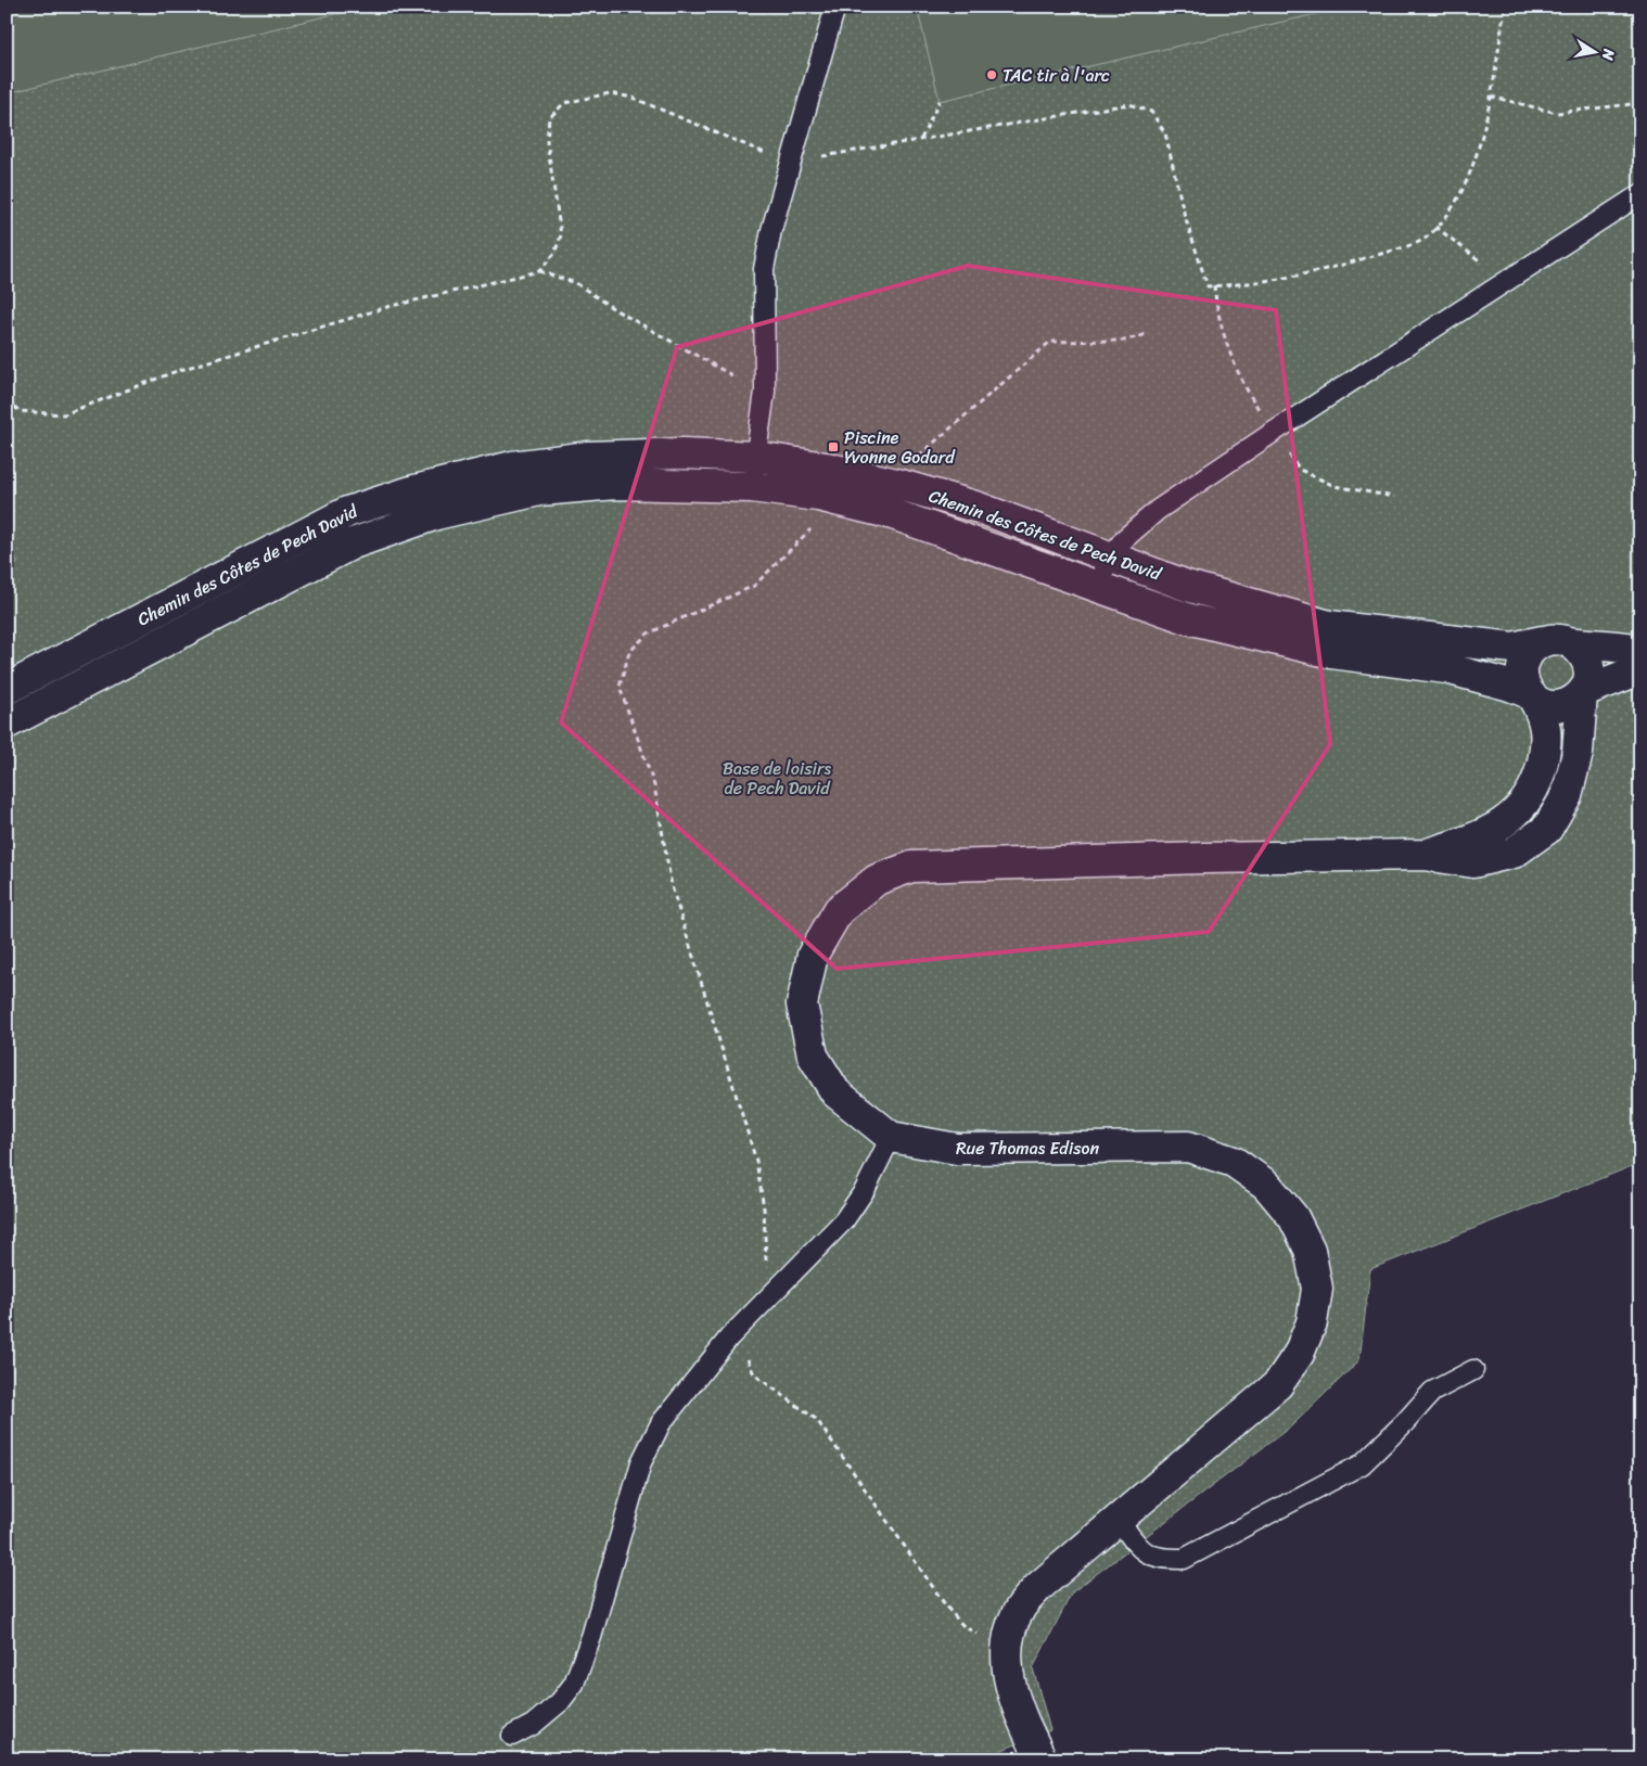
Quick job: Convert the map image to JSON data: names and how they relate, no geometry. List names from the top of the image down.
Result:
{
  "streets": {
    "street": ["Chemin des Côtes de Pech David", "Rue Thomas Edison"]
  },
  "crossings": [
    ["Chemin des Côtes de Pech David", "Rue Thomas Edison"]
  ],
  "parks": ["Base de loisirs de Pech David"],
  "places": {
    "other": ["TAC tir à l'arc"],
    "transit": ["Piscine Yvonne Godard"]
  },
  "north": "right"
}
